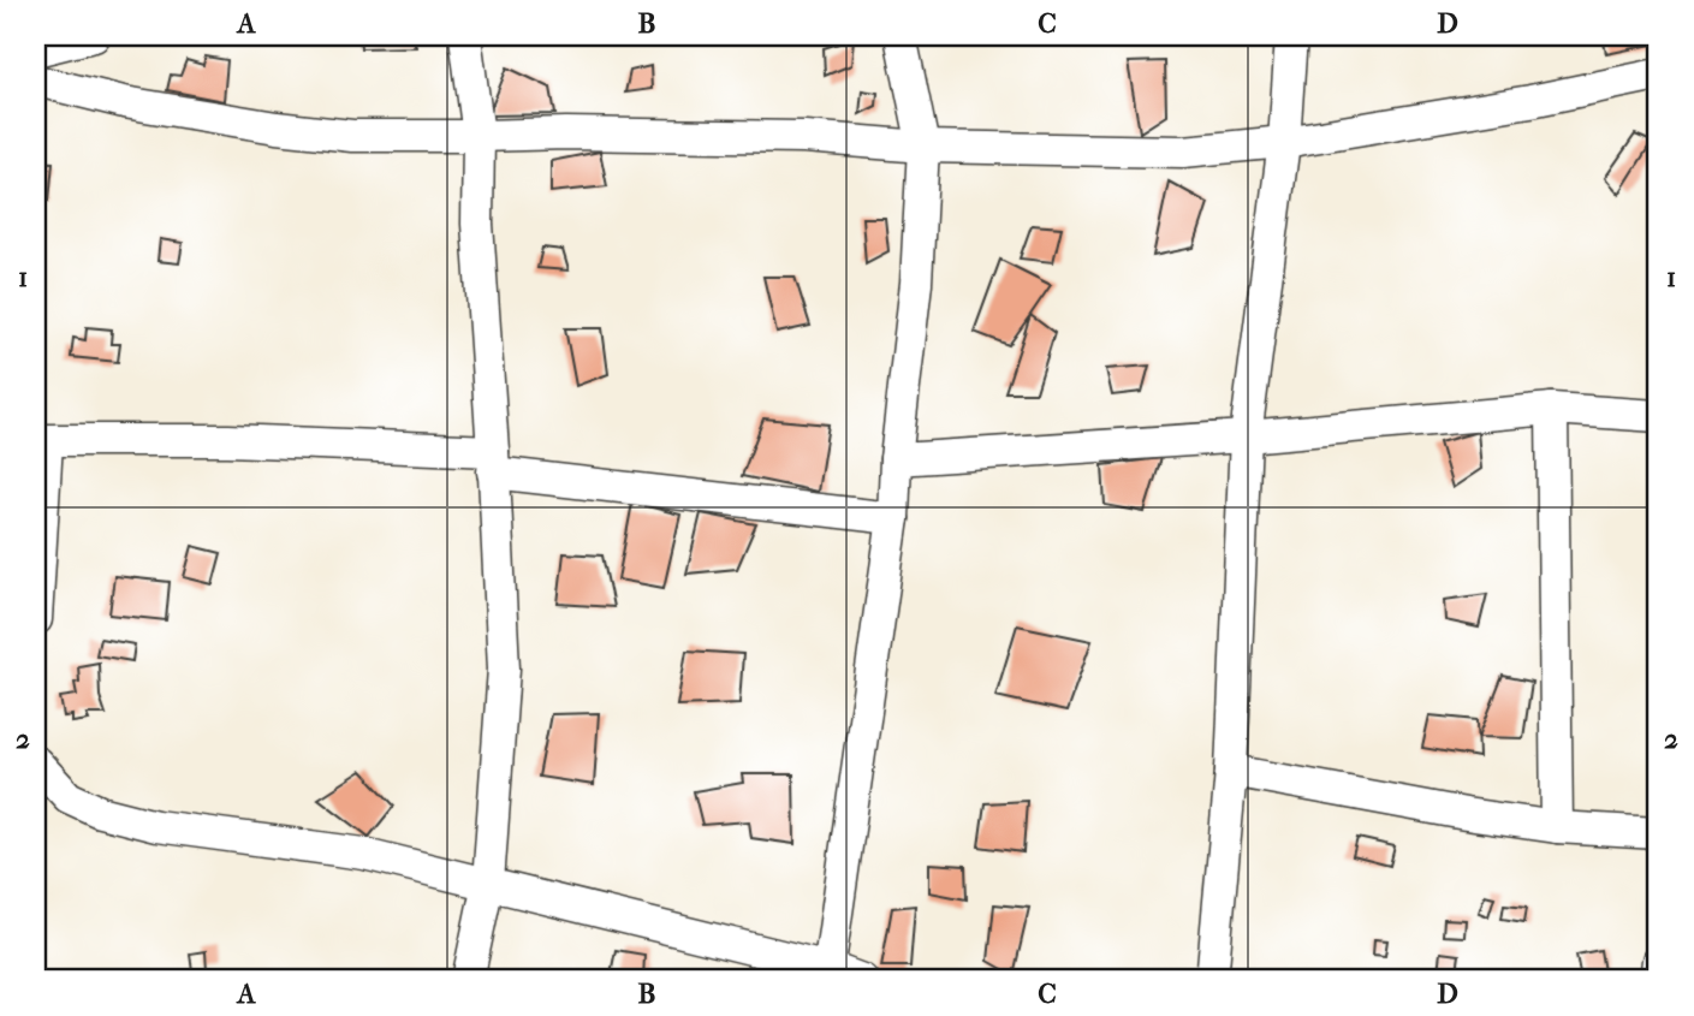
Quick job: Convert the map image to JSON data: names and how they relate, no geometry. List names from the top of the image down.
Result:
{
  "grid": {
    "columns": [
      "A",
      "B",
      "C",
      "D"
    ],
    "rows": ["1", "2"]
  }
}
